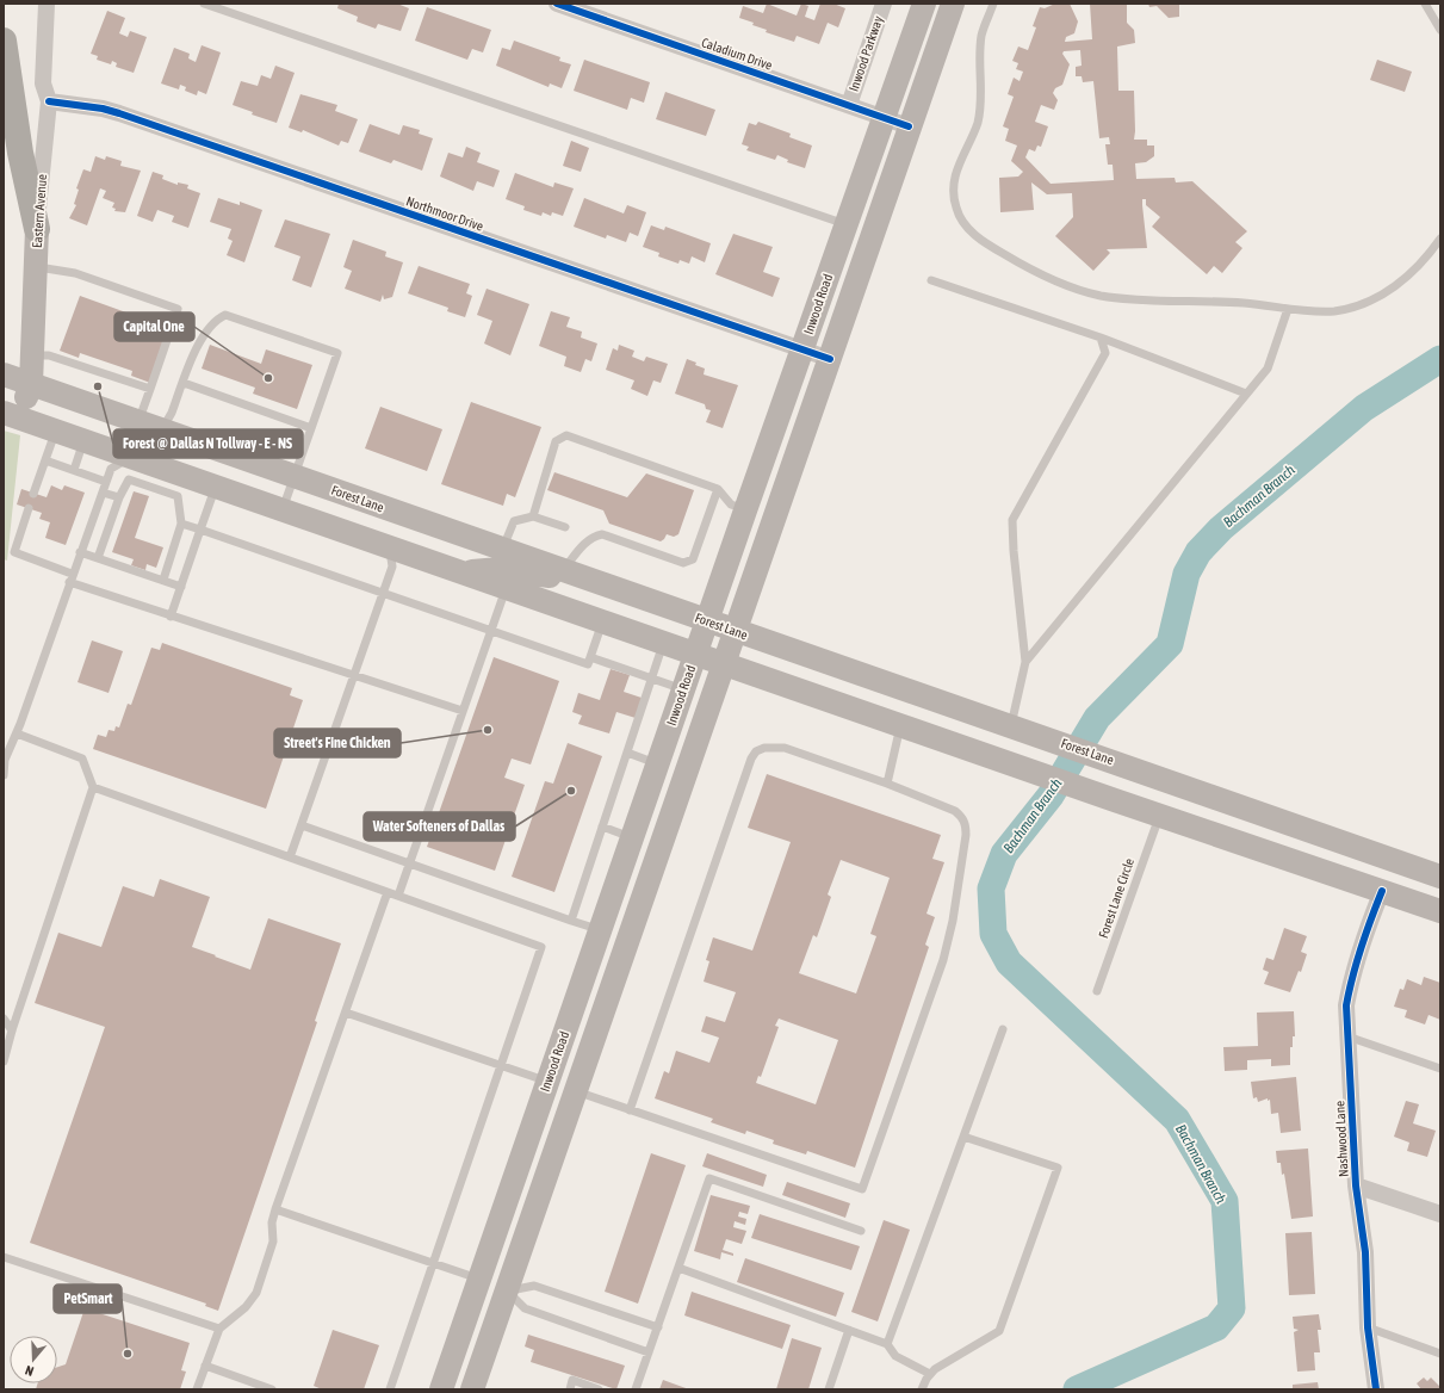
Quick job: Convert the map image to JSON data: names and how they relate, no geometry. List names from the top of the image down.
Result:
{
  "streets": {
    "main road": ["Eastern Avenue", "Inwood Road", "Forest Lane"],
    "street": [
      "Caladium Drive",
      "Inwood Parkway",
      "Northmoor Drive",
      "Nashwood Lane"
    ],
    "lane": ["Forest Lane Circle"]
  },
  "crossings": [
    ["Caladium Drive", "Inwood Parkway"],
    ["Caladium Drive", "Inwood Road"],
    ["Eastern Avenue", "Northmoor Drive"],
    ["Eastern Avenue", "Forest Lane"],
    ["Northmoor Drive", "Inwood Road"],
    ["Inwood Road", "Forest Lane"]
  ],
  "water": ["Bachman Branch"],
  "places": [
    "Capital One",
    "Forest @ Dallas N Tollway - E - NS",
    "Street's Fine Chicken",
    "Water Softeners of Dallas",
    "PetSmart"
  ],
  "north": "bottom"
}
